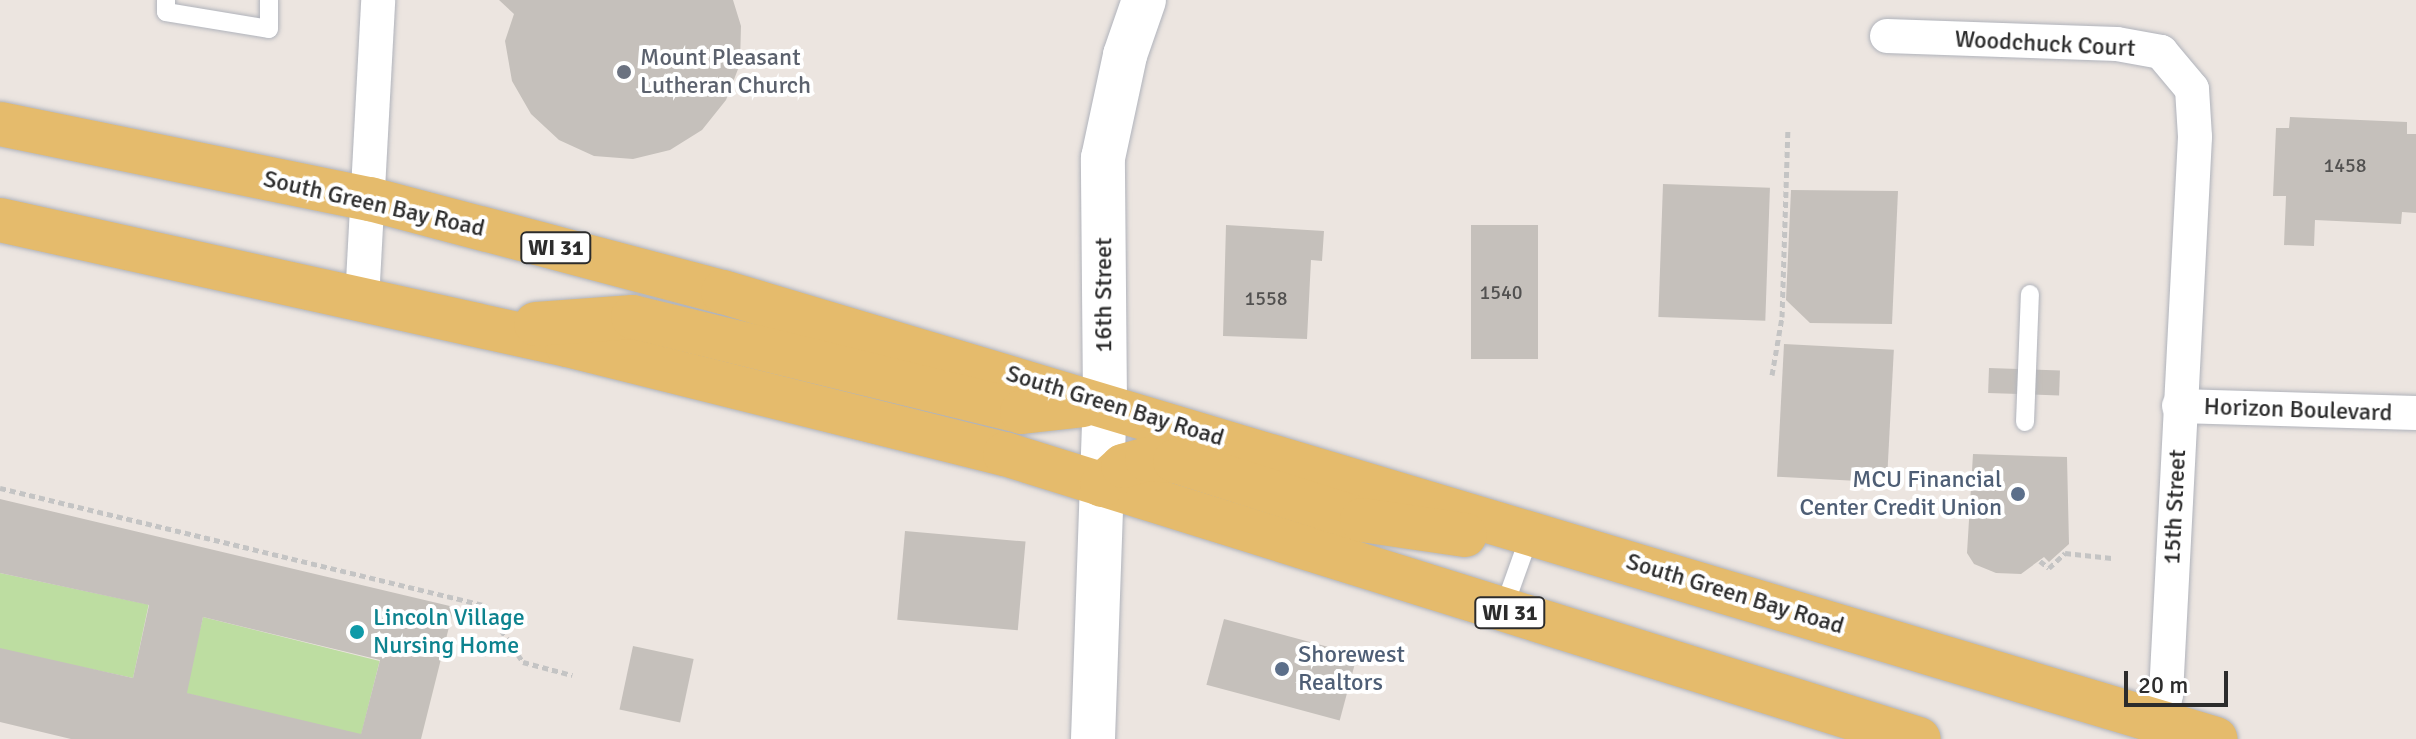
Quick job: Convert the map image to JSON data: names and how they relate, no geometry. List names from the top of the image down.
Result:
{
  "streets": {
    "main road": ["South Green Bay Road", "WI 31"],
    "street": [
      "Woodchuck Court",
      "16th Street",
      "Horizon Boulevard",
      "15th Street"
    ]
  },
  "crossings": [
    ["Woodchuck Court", "15th Street"],
    ["South Green Bay Road", "16th Street"],
    ["South Green Bay Road", "15th Street"],
    ["WI 31", "16th Street"],
    ["Horizon Boulevard", "15th Street"]
  ],
  "places": [
    "Mount Pleasant Lutheran Church",
    "MCU Financial Center Credit Union",
    "Lincoln Village Nursing Home",
    "Shorewest Realtors"
  ],
  "house_numbers": ["1458", "1540", "1558"],
  "scale_bar": "20 m"
}
